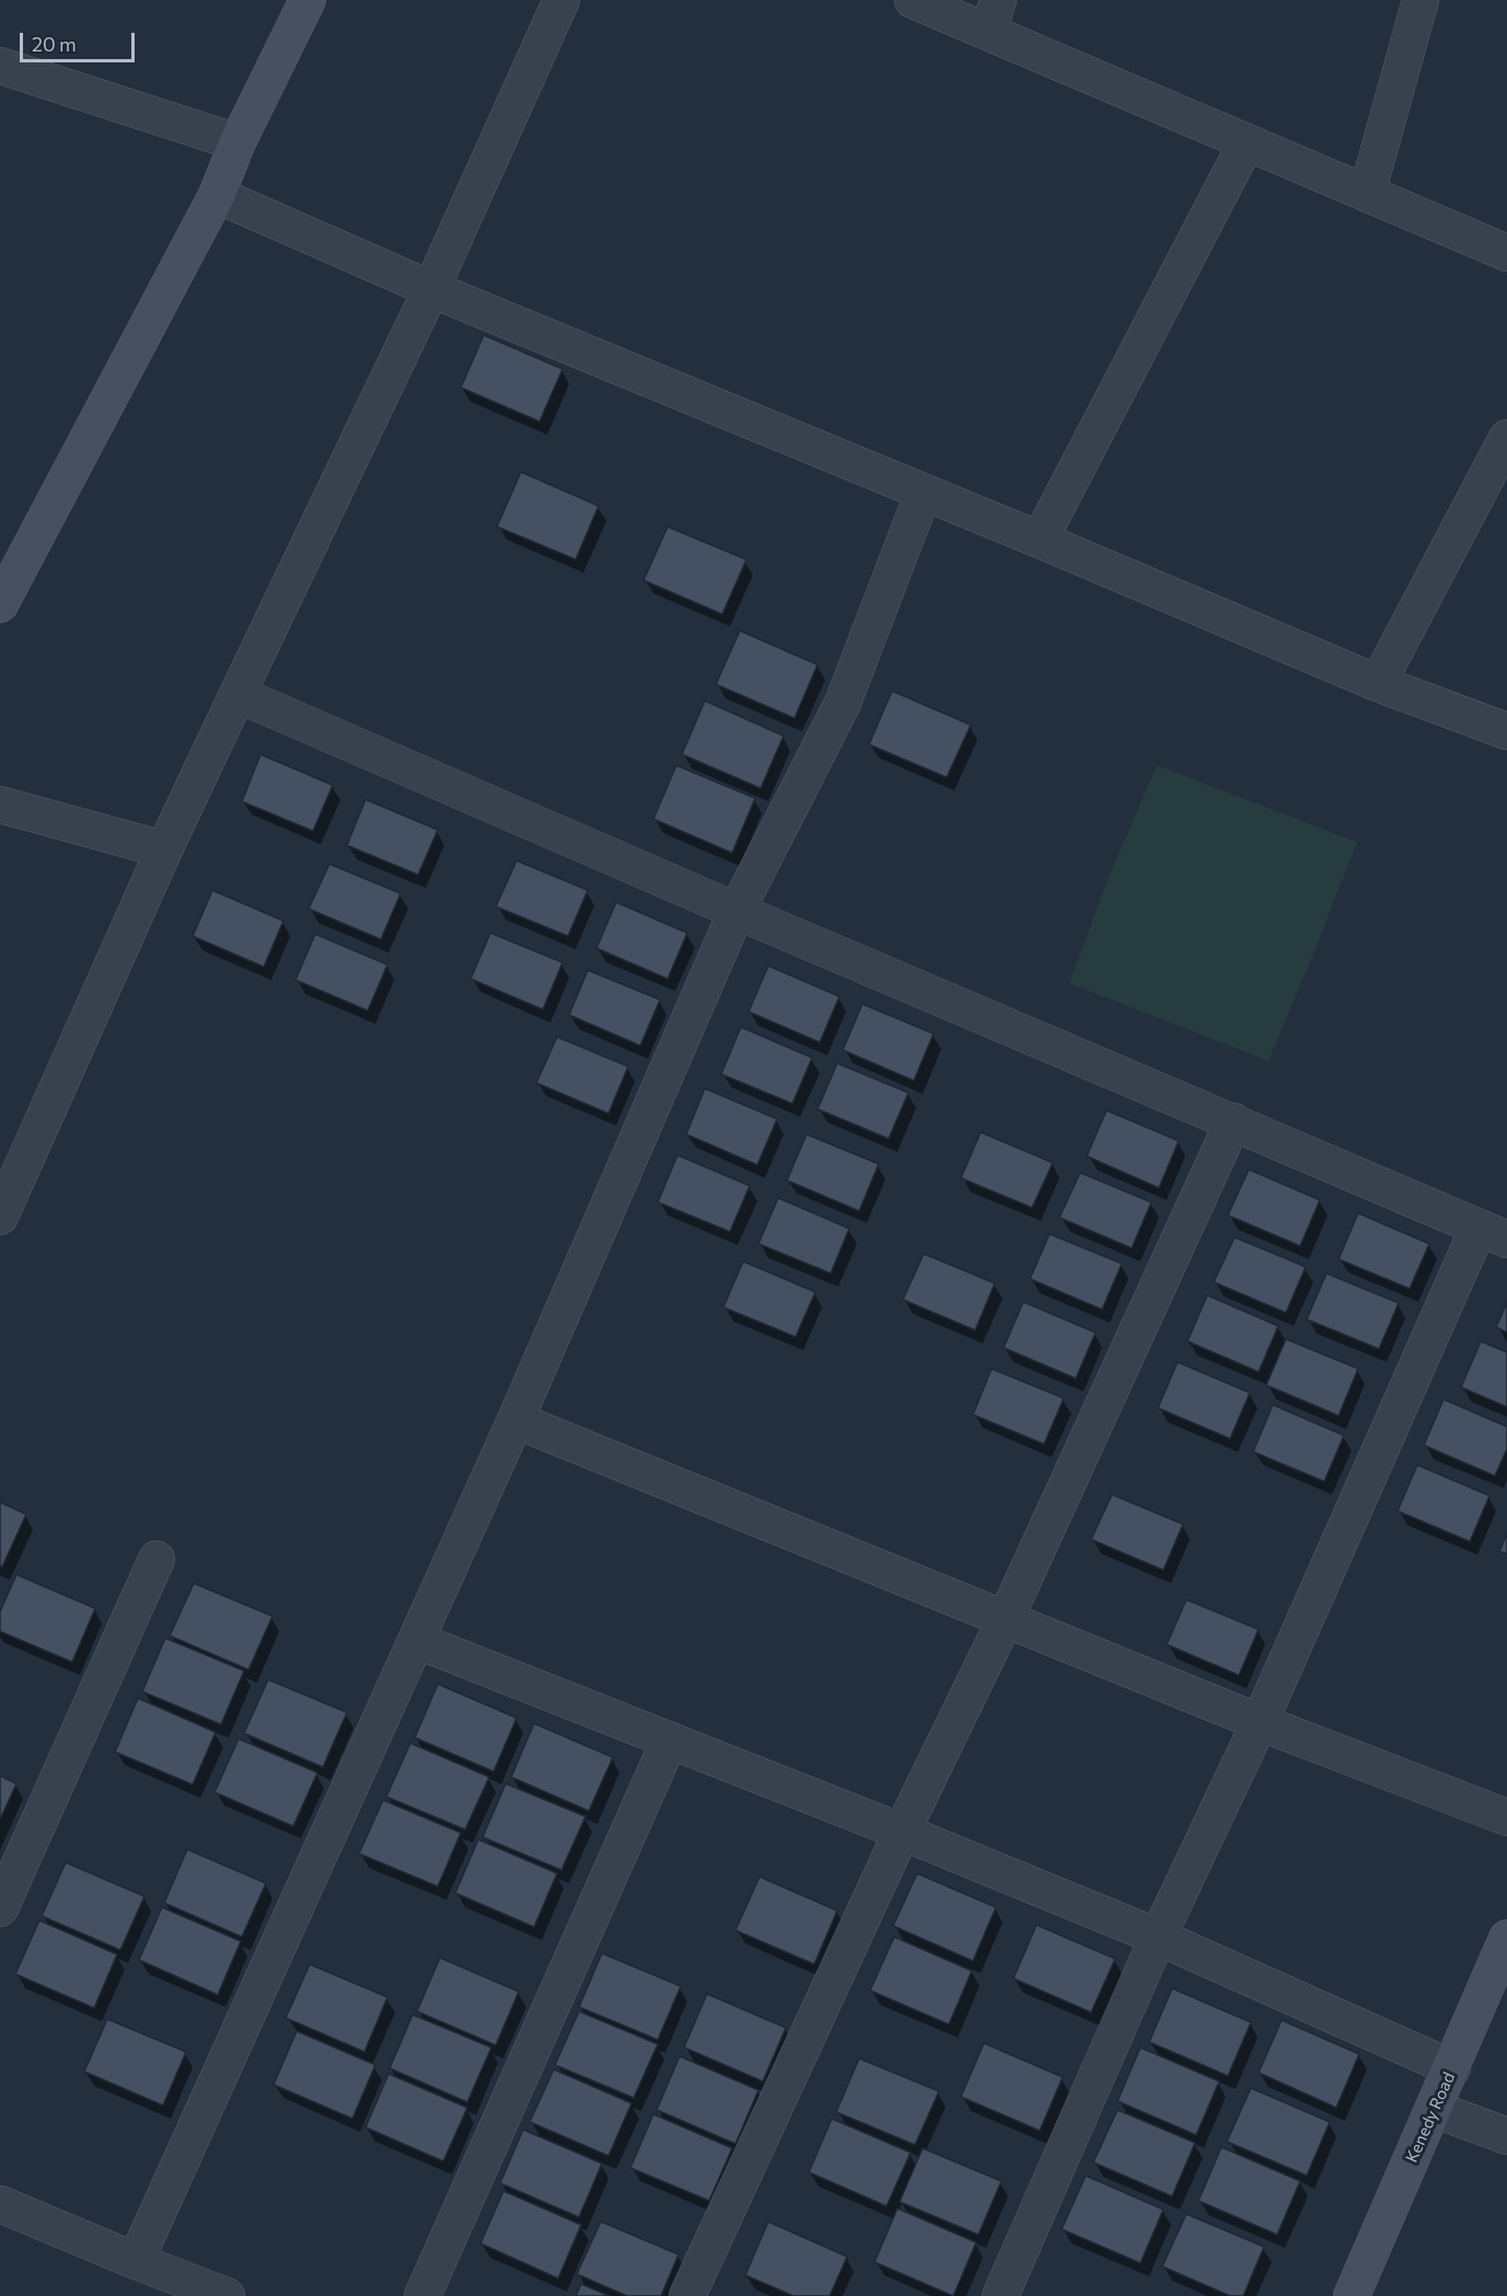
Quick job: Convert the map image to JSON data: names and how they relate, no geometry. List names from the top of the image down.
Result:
{
  "streets": {
    "main road": ["Kenedy Road"]
  },
  "scale_bar": "20 m"
}
